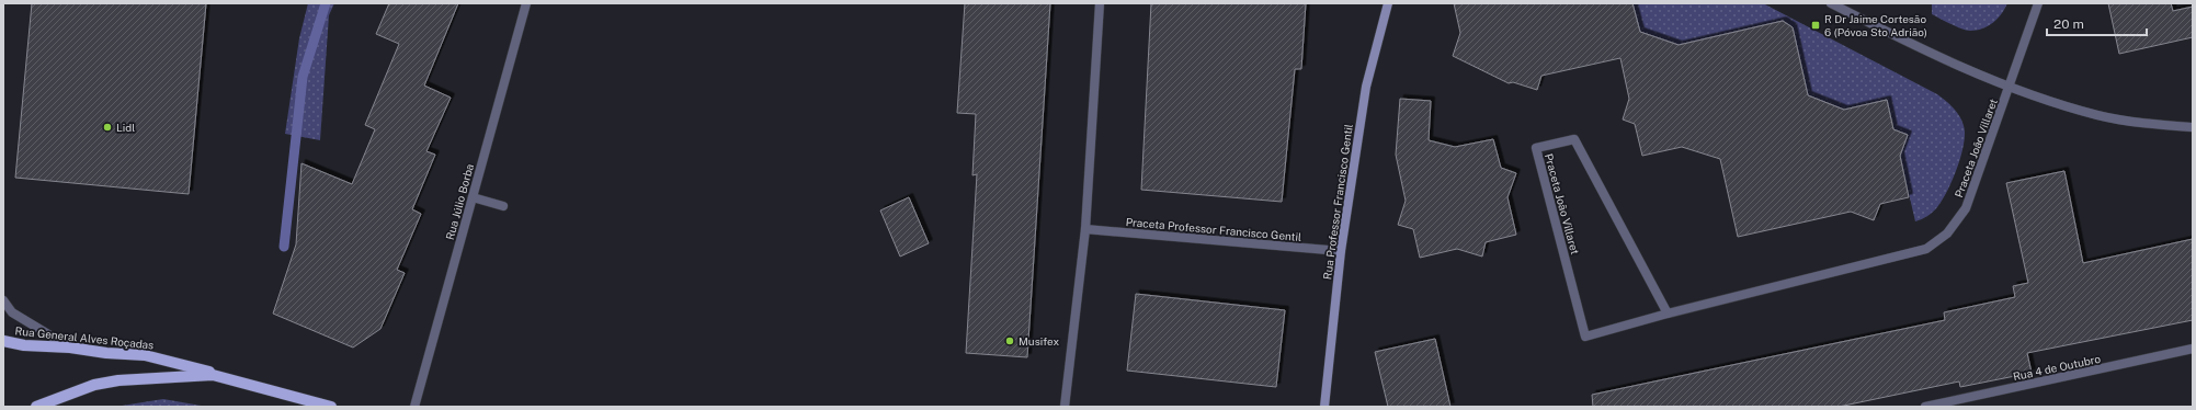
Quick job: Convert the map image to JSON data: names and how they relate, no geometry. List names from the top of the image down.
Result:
{
  "streets": {
    "main road": ["Rua General Alves Roçadas"],
    "street": [
      "Praceta João Villaret",
      "Rua Júlio Borba",
      "Rua Professor Francisco Gentil",
      "Praceta Professor Francisco Gentil",
      "Rua 4 de Outubro"
    ]
  },
  "crossings": [
    ["Rua Professor Francisco Gentil", "Praceta Professor Francisco Gentil"]
  ],
  "places": {
    "transit": ["R Dr Jaime Cortesão 6 (Póvoa Sto Adrião)"],
    "other": ["Lidl", "Musifex"]
  },
  "scale_bar": "20 m"
}
